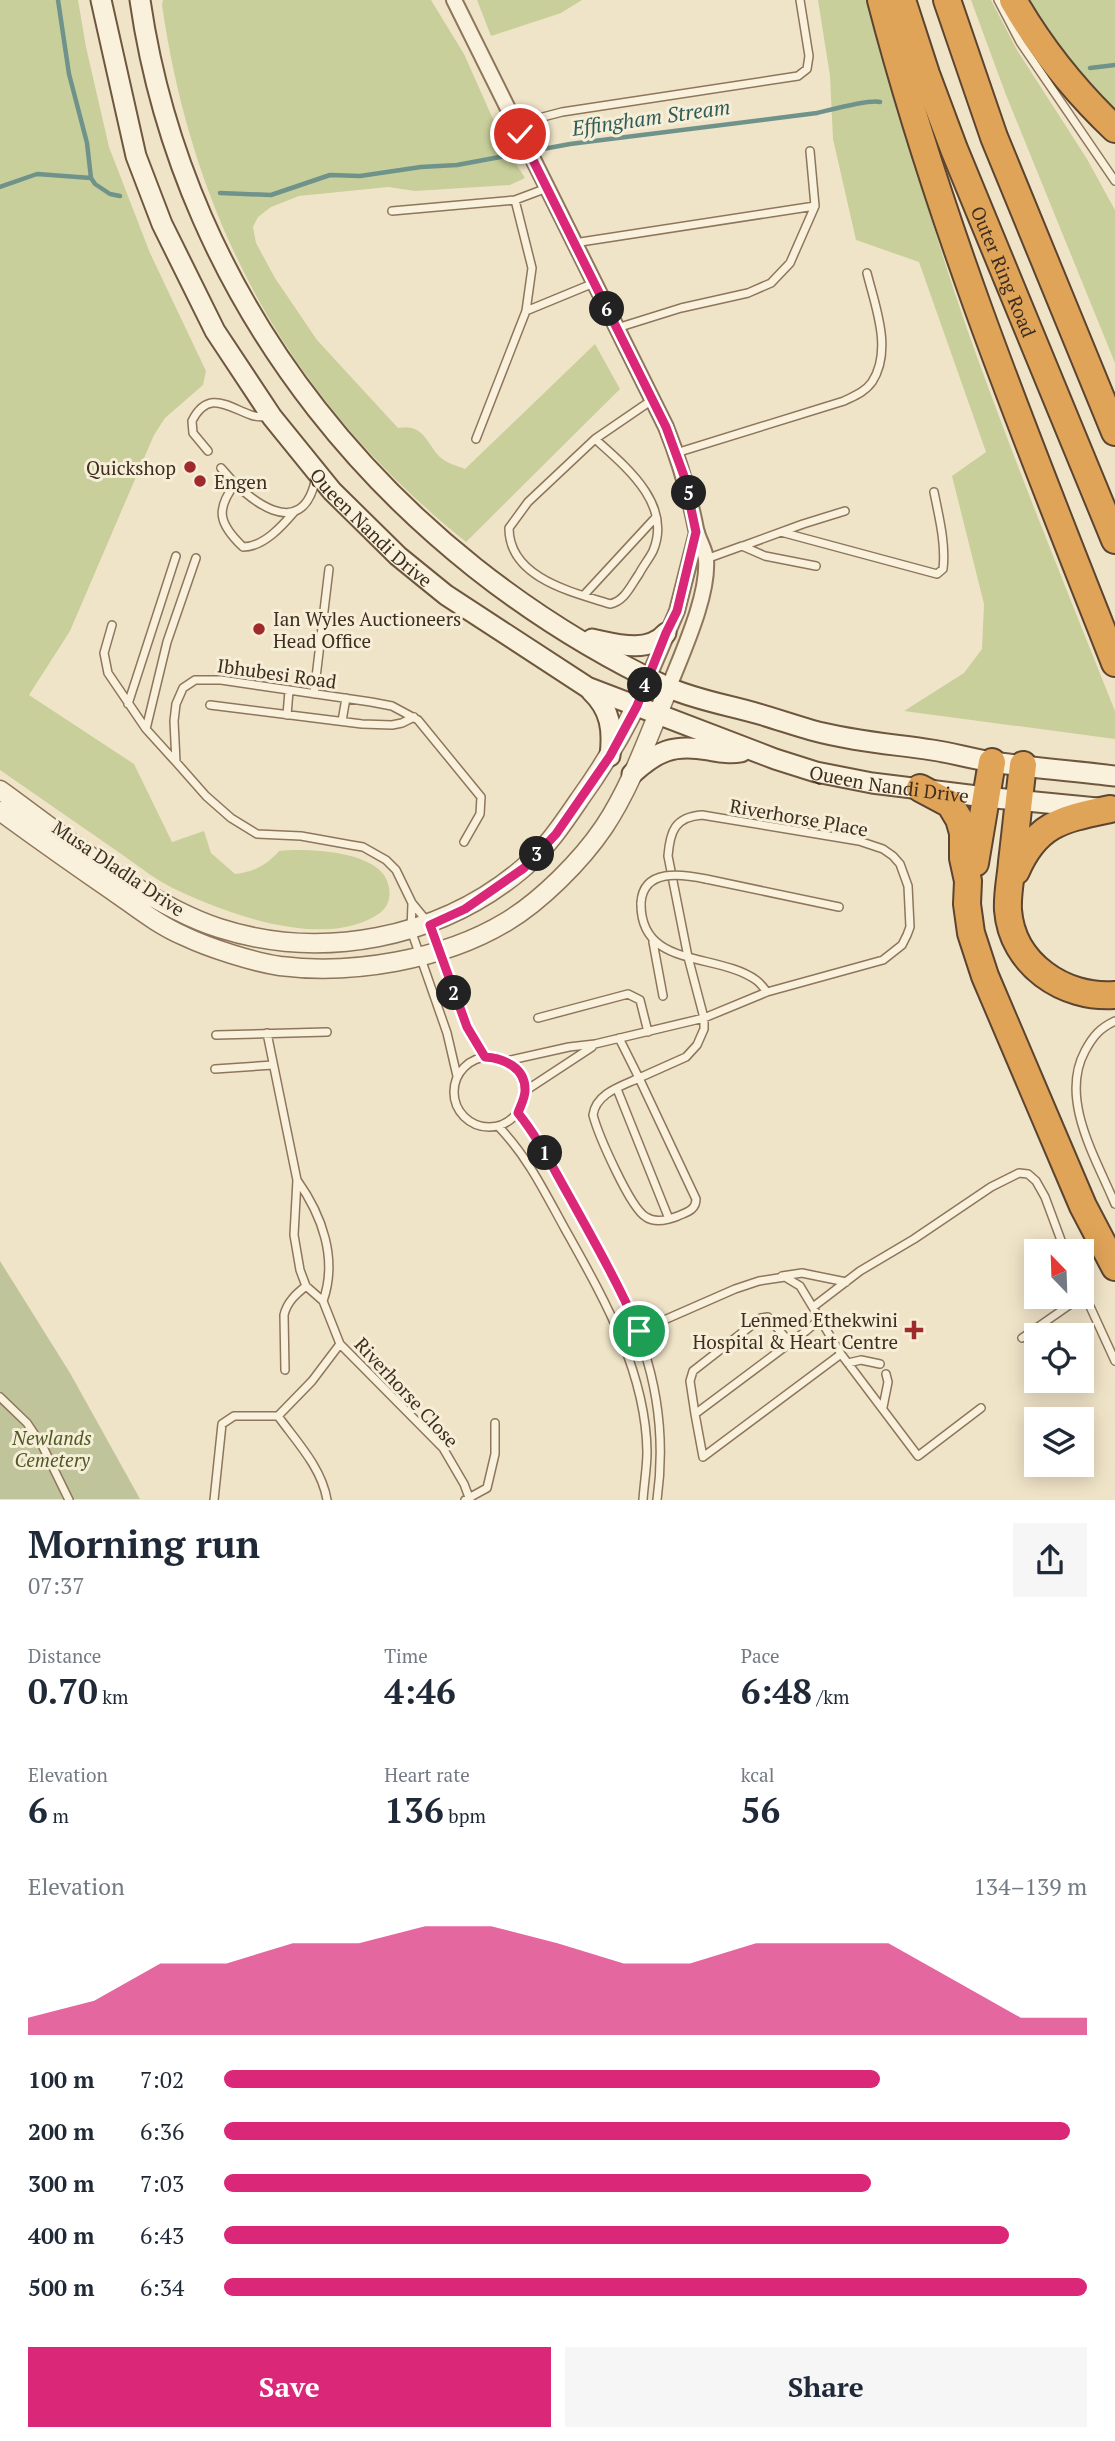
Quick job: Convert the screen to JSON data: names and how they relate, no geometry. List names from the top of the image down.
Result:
{
  "streets": {
    "highway": ["Outer Ring Road"],
    "main road": ["Queen Nandi Drive"],
    "street": ["Musa Dladla Drive"],
    "lane": ["Ibhubesi Road", "Riverhorse Place", "Riverhorse Close"]
  },
  "crossings": [
    ["Queen Nandi Drive", "Musa Dladla Drive"]
  ],
  "water": ["Effingham Stream"],
  "parks": ["Newlands Cemetery"],
  "places": {
    "other": ["Quickshop", "Engen", "Ian Wyles Auctioneers Head Office"],
    "health": ["Lenmed Ethekwini Hospital & Heart Centre"]
  },
  "north": "top left",
  "page": {
    "pins": [
      "6",
      "5",
      "4",
      "3",
      "2",
      "1"
    ],
    "heading": ["Morning run", "07:37"],
    "stats": [
      ["Distance", "0.70 km"],
      ["Time", "4:46"],
      ["Pace", "6:48 /km"],
      ["Elevation", "6 m"],
      ["Heart rate", "136 bpm"],
      ["kcal", "56"]
    ],
    "chart": ["Elevation", "134–139 m"],
    "list": [
      {
        "name": "100 m",
        "note": "7:02"
      },
      {
        "name": "200 m",
        "note": "6:36"
      },
      {
        "name": "300 m",
        "note": "7:03"
      },
      {
        "name": "400 m",
        "note": "6:43"
      },
      {
        "name": "500 m",
        "note": "6:34"
      }
    ],
    "buttons": ["Save", "Share"]
  }
}
